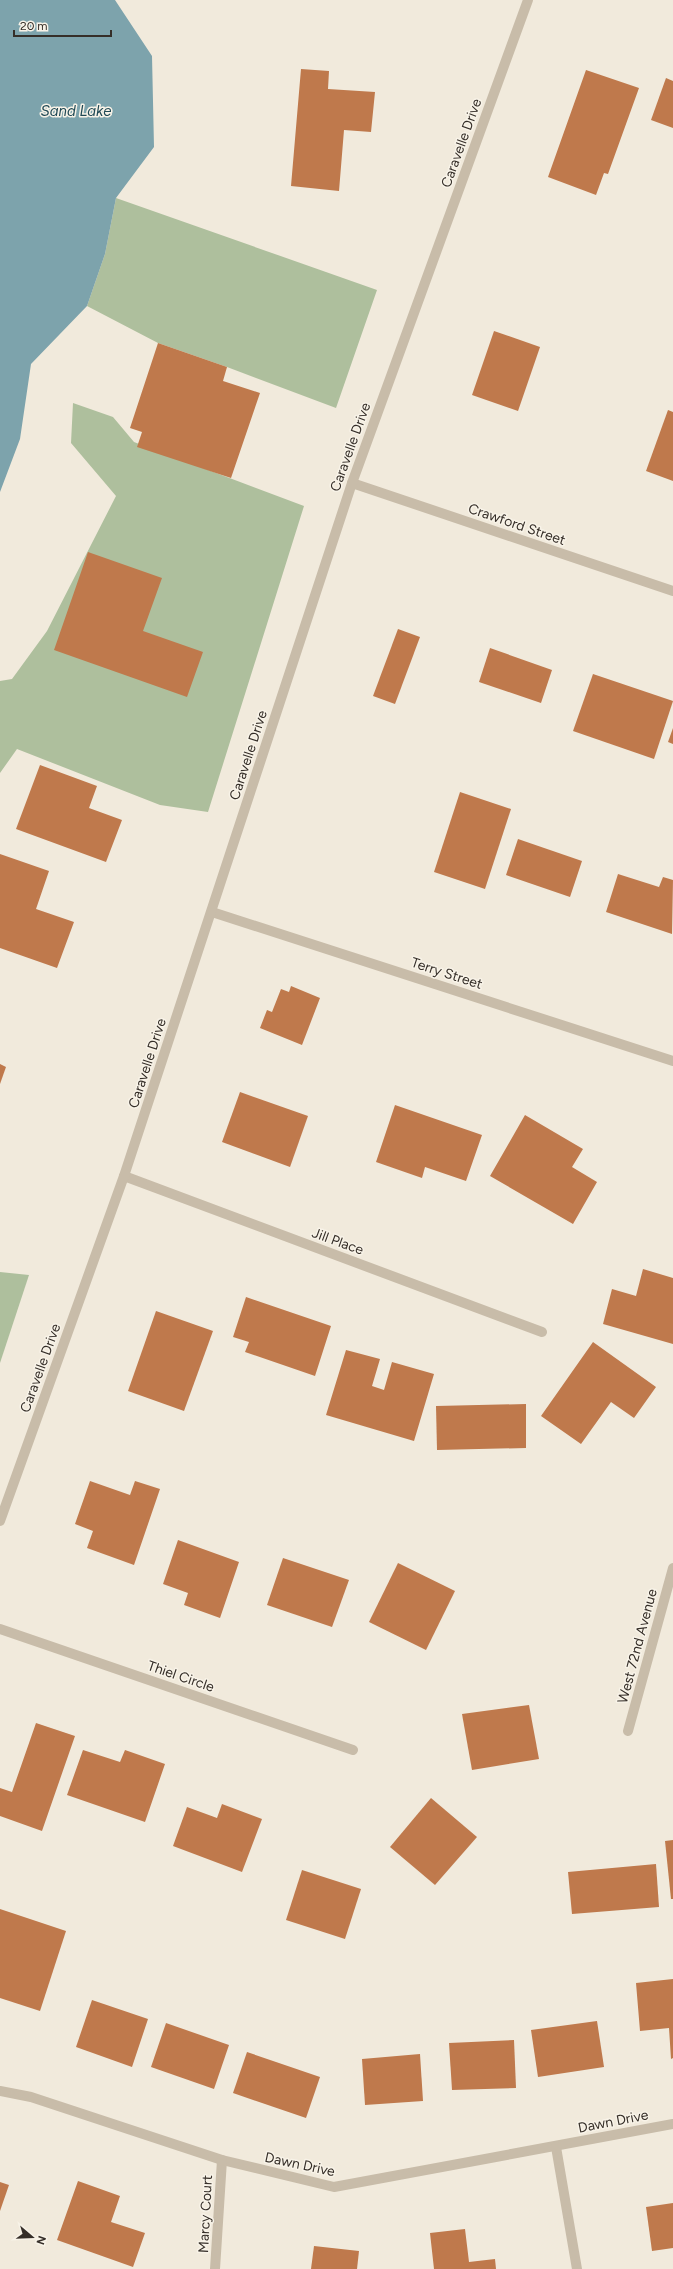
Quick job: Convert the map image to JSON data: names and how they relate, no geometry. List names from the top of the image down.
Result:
{
  "streets": {
    "street": [
      "Caravelle Drive",
      "Crawford Street",
      "Terry Street",
      "Jill Place",
      "West 72nd Avenue",
      "Thiel Circle",
      "Dawn Drive",
      "Marcy Court"
    ]
  },
  "crossings": [
    ["Caravelle Drive", "Crawford Street"],
    ["Caravelle Drive", "Terry Street"],
    ["Caravelle Drive", "Jill Place"],
    ["Dawn Drive", "Marcy Court"]
  ],
  "water": ["Sand Lake"],
  "scale_bar": "20 m",
  "north": "right"
}
